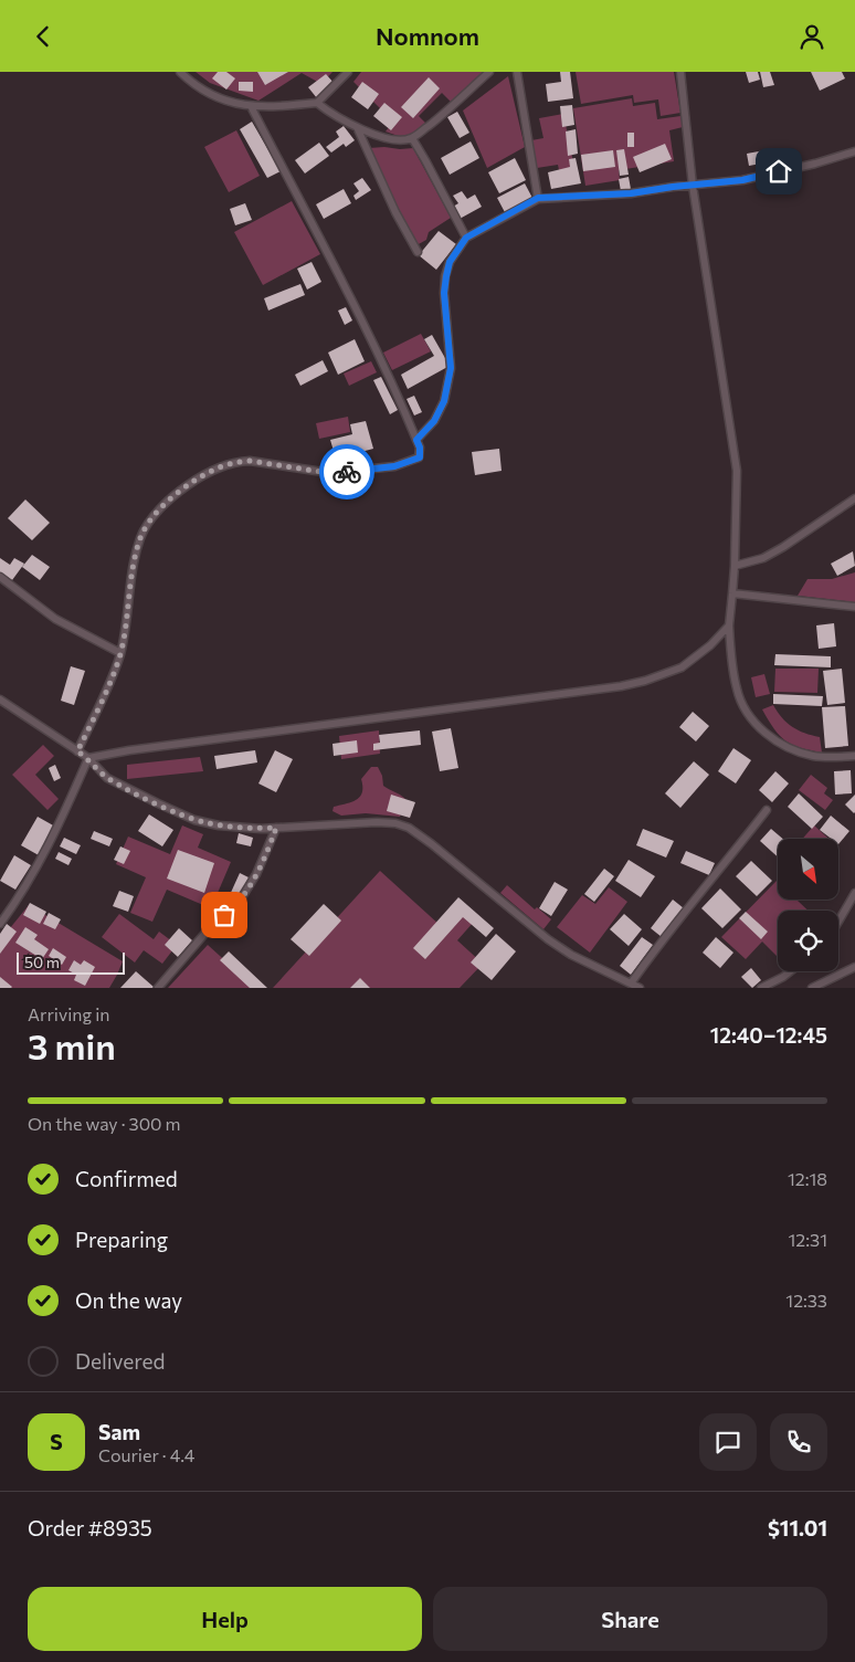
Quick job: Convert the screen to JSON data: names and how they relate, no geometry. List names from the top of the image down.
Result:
{
  "scale_bar": "50 m",
  "north": "bottom right",
  "page": {
    "header": "Nomnom",
    "scale": "50 m",
    "heading": ["3 min", "Arriving in", "12:40–12:45"],
    "panel": [
      "Sam",
      "Courier · 4.4",
      "Order #8935",
      "$11.01"
    ],
    "bar": "On the way · 300 m",
    "list": [
      ["Confirmed", "12:18"],
      ["Preparing", "12:31"],
      ["On the way", "12:33"],
      "Delivered"
    ],
    "round": "S",
    "buttons": ["Help", "Share"]
  }
}
